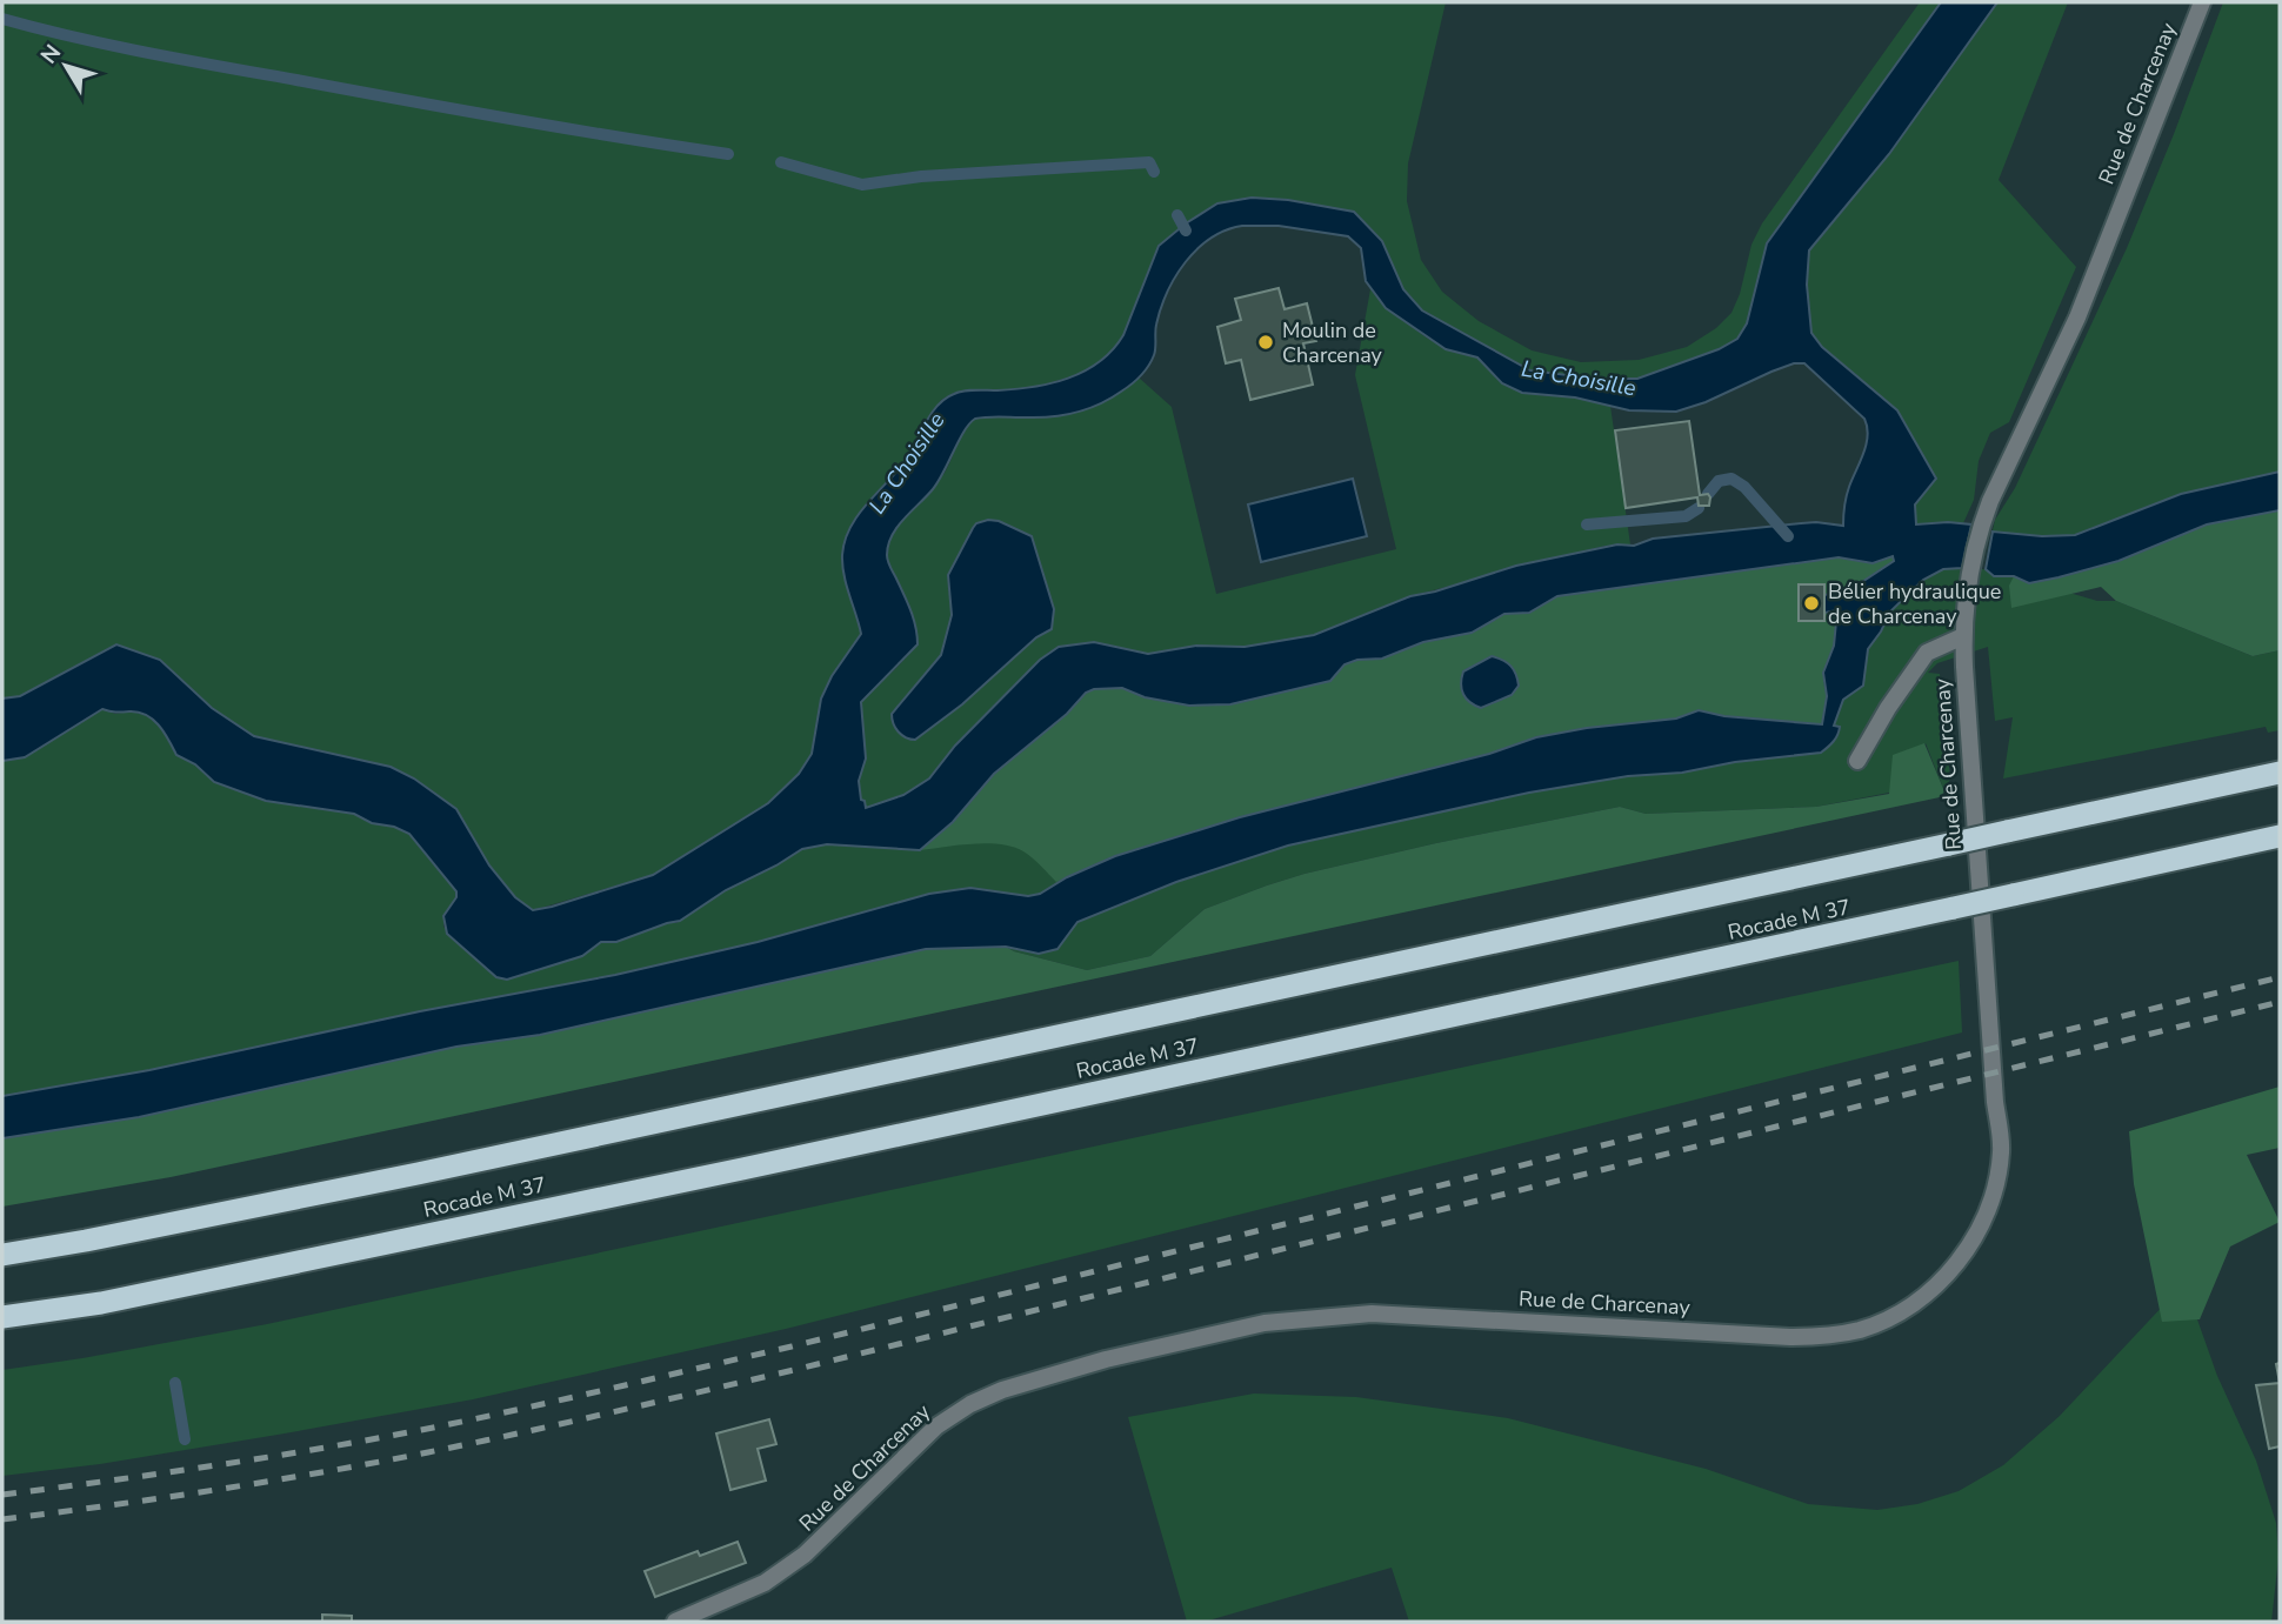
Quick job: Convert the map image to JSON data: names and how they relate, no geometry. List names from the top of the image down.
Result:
{
  "streets": {
    "highway": ["Rocade M 37"],
    "street": ["Rue de Charcenay"]
  },
  "water": ["La Choisille"],
  "places": ["Moulin de Charcenay", "Bélier hydraulique de Charcenay"],
  "north": "top left"
}
